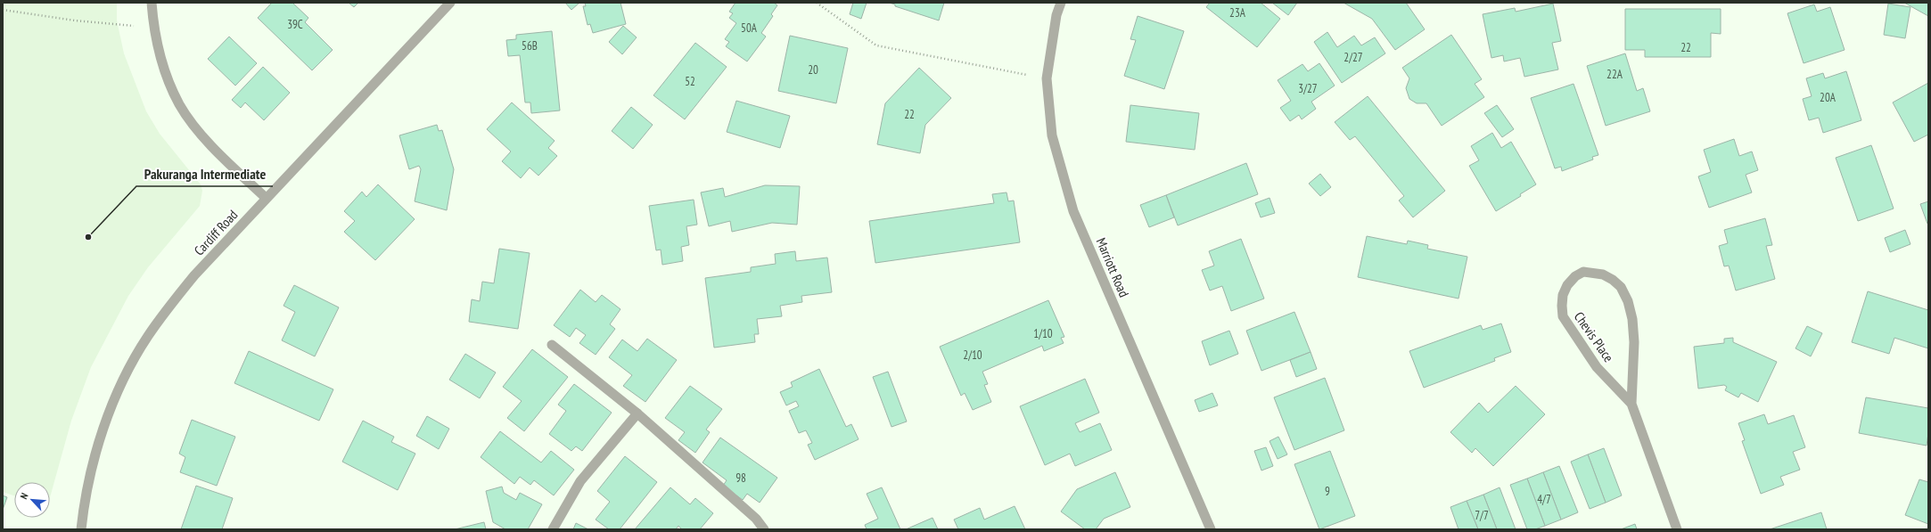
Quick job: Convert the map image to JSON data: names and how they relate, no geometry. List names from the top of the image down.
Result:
{
  "streets": {
    "street": ["Cardiff Road", "Marriott Road", "Chevis Place"]
  },
  "places": ["Pakuranga Intermediate"],
  "house_numbers": [
    "23A",
    "39C",
    "50A",
    "56B",
    "22",
    "2/27",
    "20",
    "22A",
    "52",
    "3/27",
    "20A",
    "22",
    "1/10",
    "2/10",
    "98",
    "9",
    "4/7",
    "7/7"
  ],
  "north": "top left"
}
